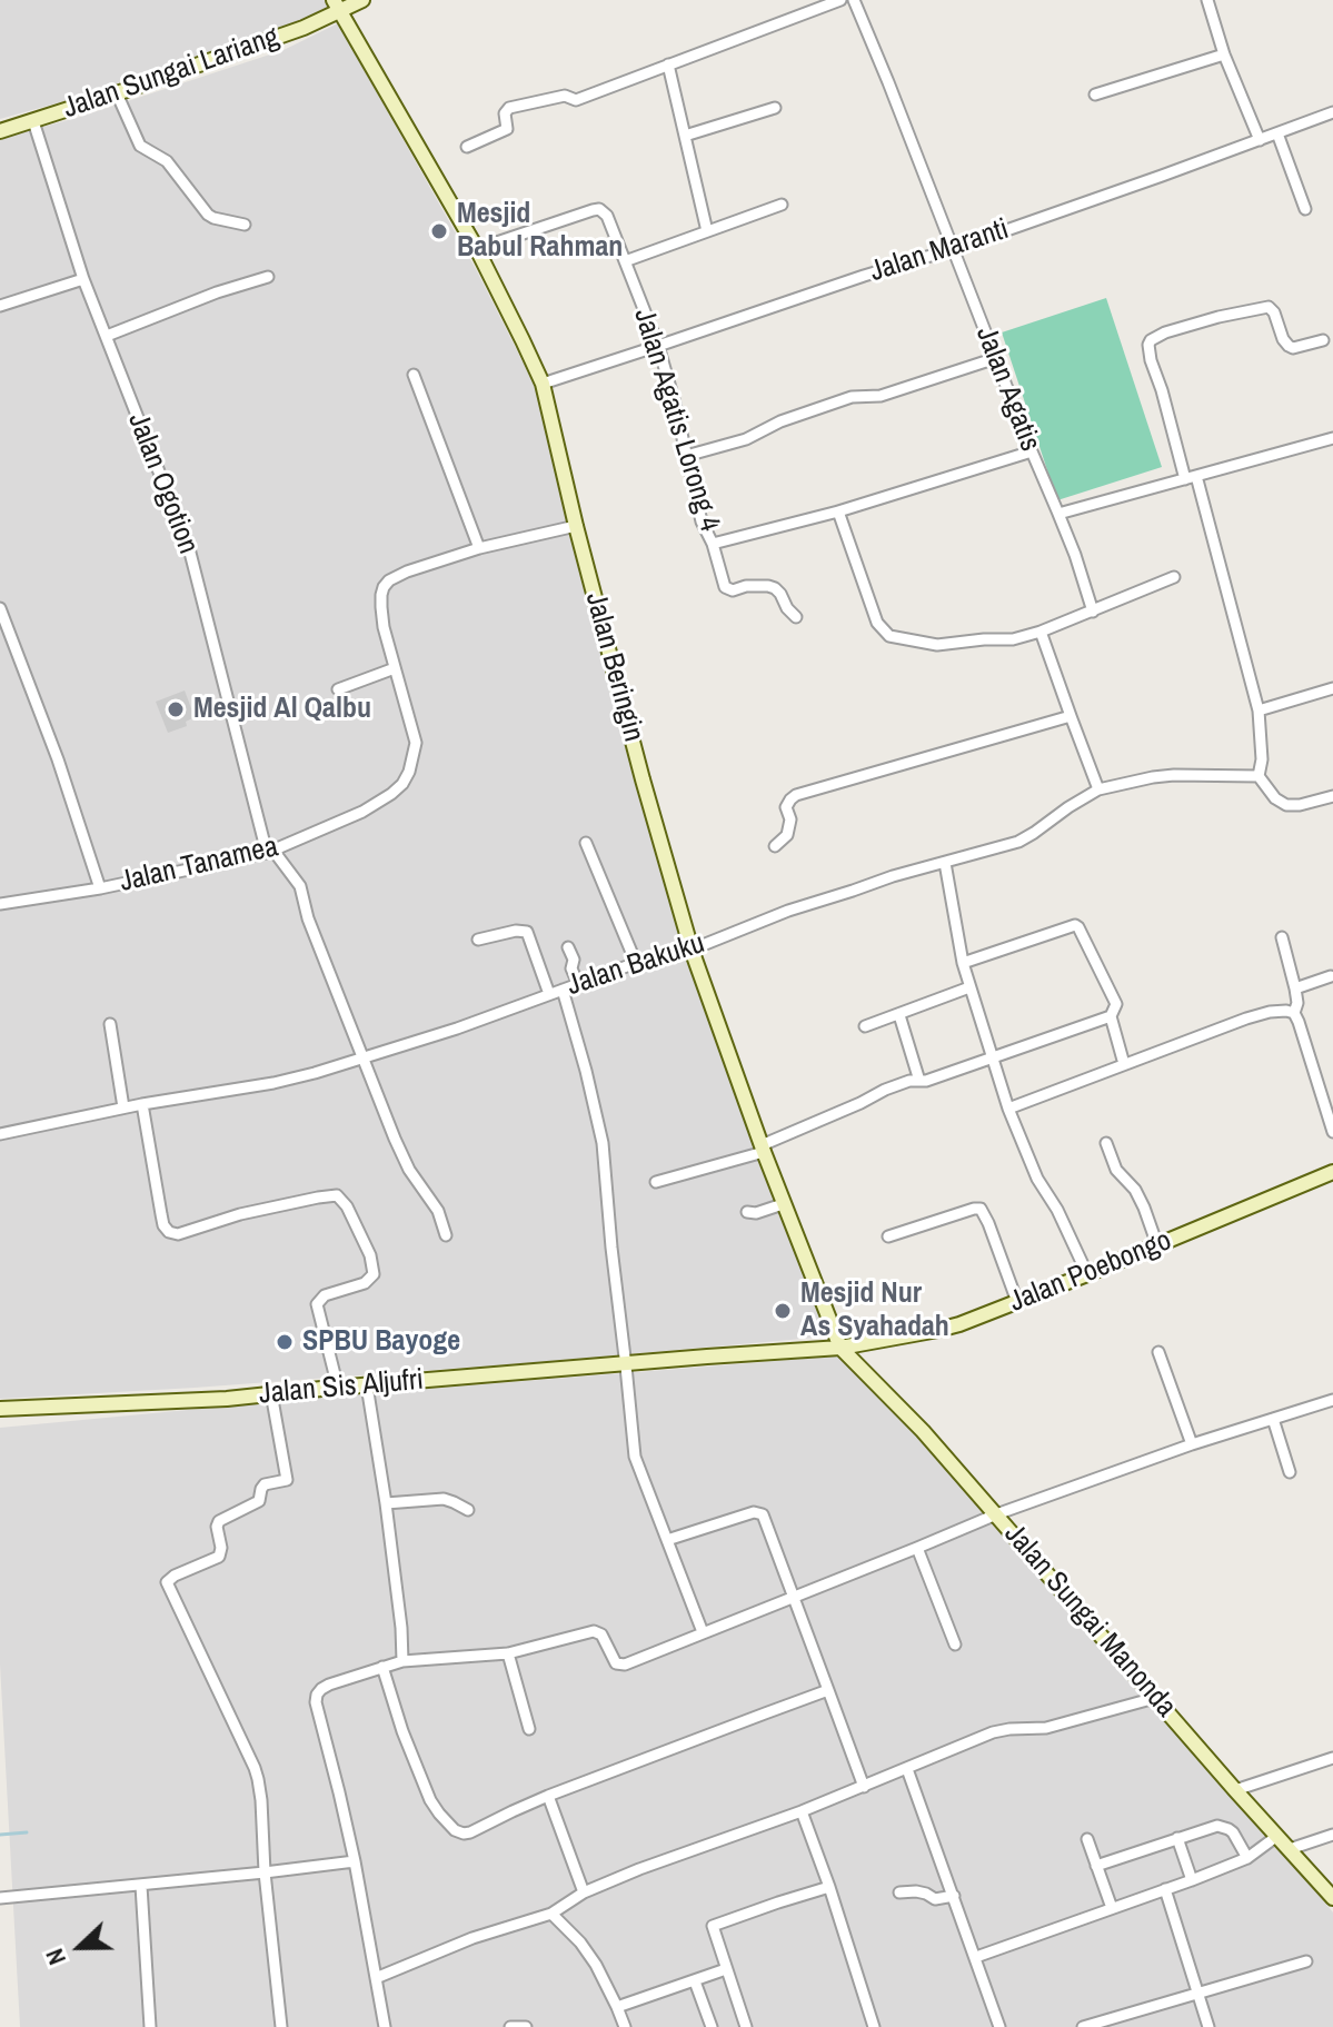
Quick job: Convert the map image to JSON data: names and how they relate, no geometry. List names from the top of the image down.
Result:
{
  "streets": {
    "street": [
      "Jalan Sungai Lariang",
      "Jalan Maranti",
      "Jalan Agatis",
      "Jalan Agatis Lorong 4",
      "Jalan Ogotion",
      "Jalan Beringin",
      "Jalan Tanamea",
      "Jalan Bakuku",
      "Jalan Poebongo",
      "Jalan Sis Aljufri",
      "Jalan Sungai Manonda"
    ]
  },
  "crossings": [
    ["Jalan Sungai Lariang", "Jalan Ogotion"],
    ["Jalan Sungai Lariang", "Jalan Beringin"],
    ["Jalan Maranti", "Jalan Agatis"],
    ["Jalan Maranti", "Jalan Agatis Lorong 4"],
    ["Jalan Maranti", "Jalan Beringin"],
    ["Jalan Agatis", "Jalan Agatis Lorong 4"],
    ["Jalan Agatis Lorong 4", "Jalan Beringin"],
    ["Jalan Ogotion", "Jalan Tanamea"],
    ["Jalan Beringin", "Jalan Tanamea"],
    ["Jalan Beringin", "Jalan Bakuku"],
    ["Jalan Beringin", "Jalan Poebongo"],
    ["Jalan Beringin", "Jalan Sis Aljufri"],
    ["Jalan Beringin", "Jalan Sungai Manonda"],
    ["Jalan Poebongo", "Jalan Sis Aljufri"],
    ["Jalan Poebongo", "Jalan Sungai Manonda"],
    ["Jalan Sis Aljufri", "Jalan Sungai Manonda"]
  ],
  "places": [
    "Mesjid Babul Rahman",
    "Mesjid Al Qalbu",
    "Mesjid Nur As Syahadah",
    "SPBU Bayoge"
  ],
  "north": "left"
}
